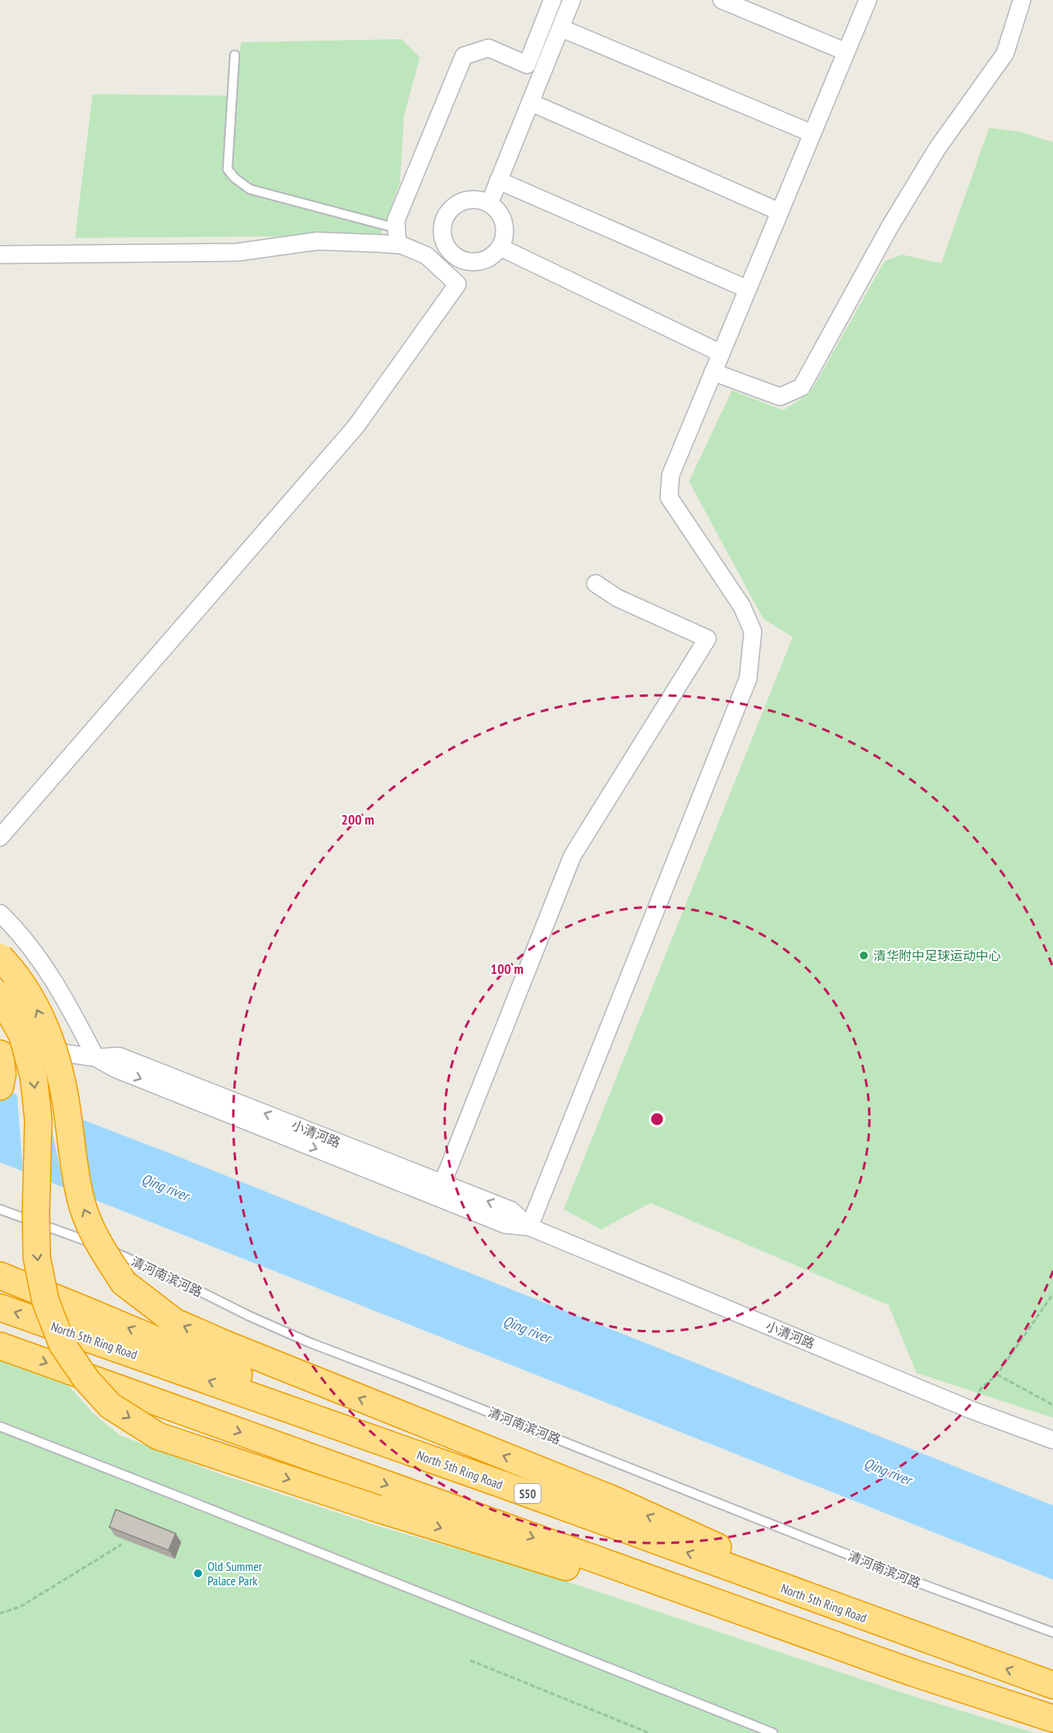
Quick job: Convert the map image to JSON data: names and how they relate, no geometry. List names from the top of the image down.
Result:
{
  "streets": {
    "highway": ["North 5th Ring Road", "S50"],
    "street": ["小清河路"],
    "lane": ["清河南滨河路"]
  },
  "water": ["Qing river"],
  "places": ["清华附中足球运动中心", "Old Summer Palace Park"],
  "rings": ["200 m", "100 m"]
}
